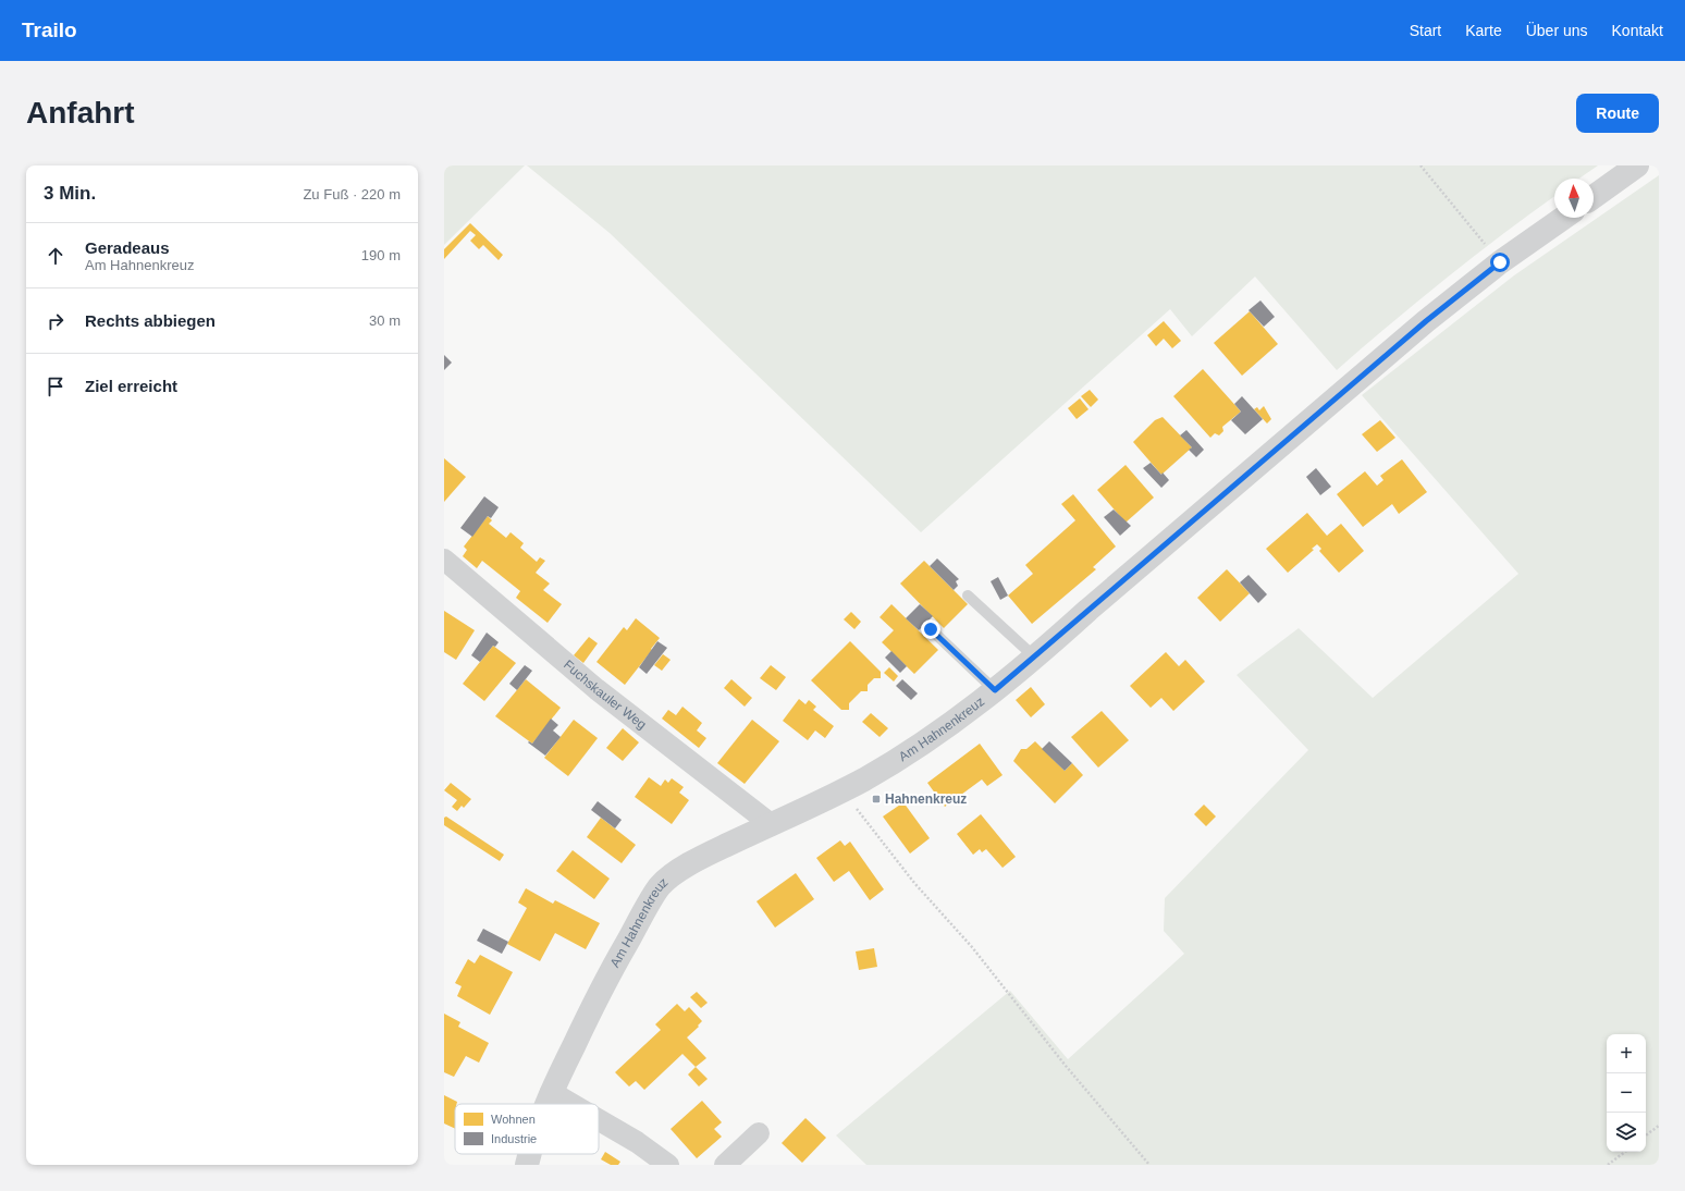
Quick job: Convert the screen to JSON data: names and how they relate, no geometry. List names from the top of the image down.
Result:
{
  "streets": {
    "street": ["Fuchskauler Weg", "Am Hahnenkreuz"]
  },
  "crossings": [
    ["Fuchskauler Weg", "Am Hahnenkreuz"]
  ],
  "places": {
    "transit": ["Hahnenkreuz"]
  },
  "legend": ["Wohnen", "Industrie"],
  "north": "top",
  "page": {
    "header": "Trailo",
    "nav": [
      "Start",
      "Karte",
      "Über uns",
      "Kontakt"
    ],
    "buttons": "Route",
    "title": "Anfahrt",
    "heading": ["3 Min.", "Zu Fuß · 220 m"],
    "list": [
      ["Geradeaus", "Am Hahnenkreuz", "190 m"],
      ["Rechts abbiegen", "30 m"],
      "Ziel erreicht"
    ],
    "map_buttons": ["+", "−"]
  }
}
